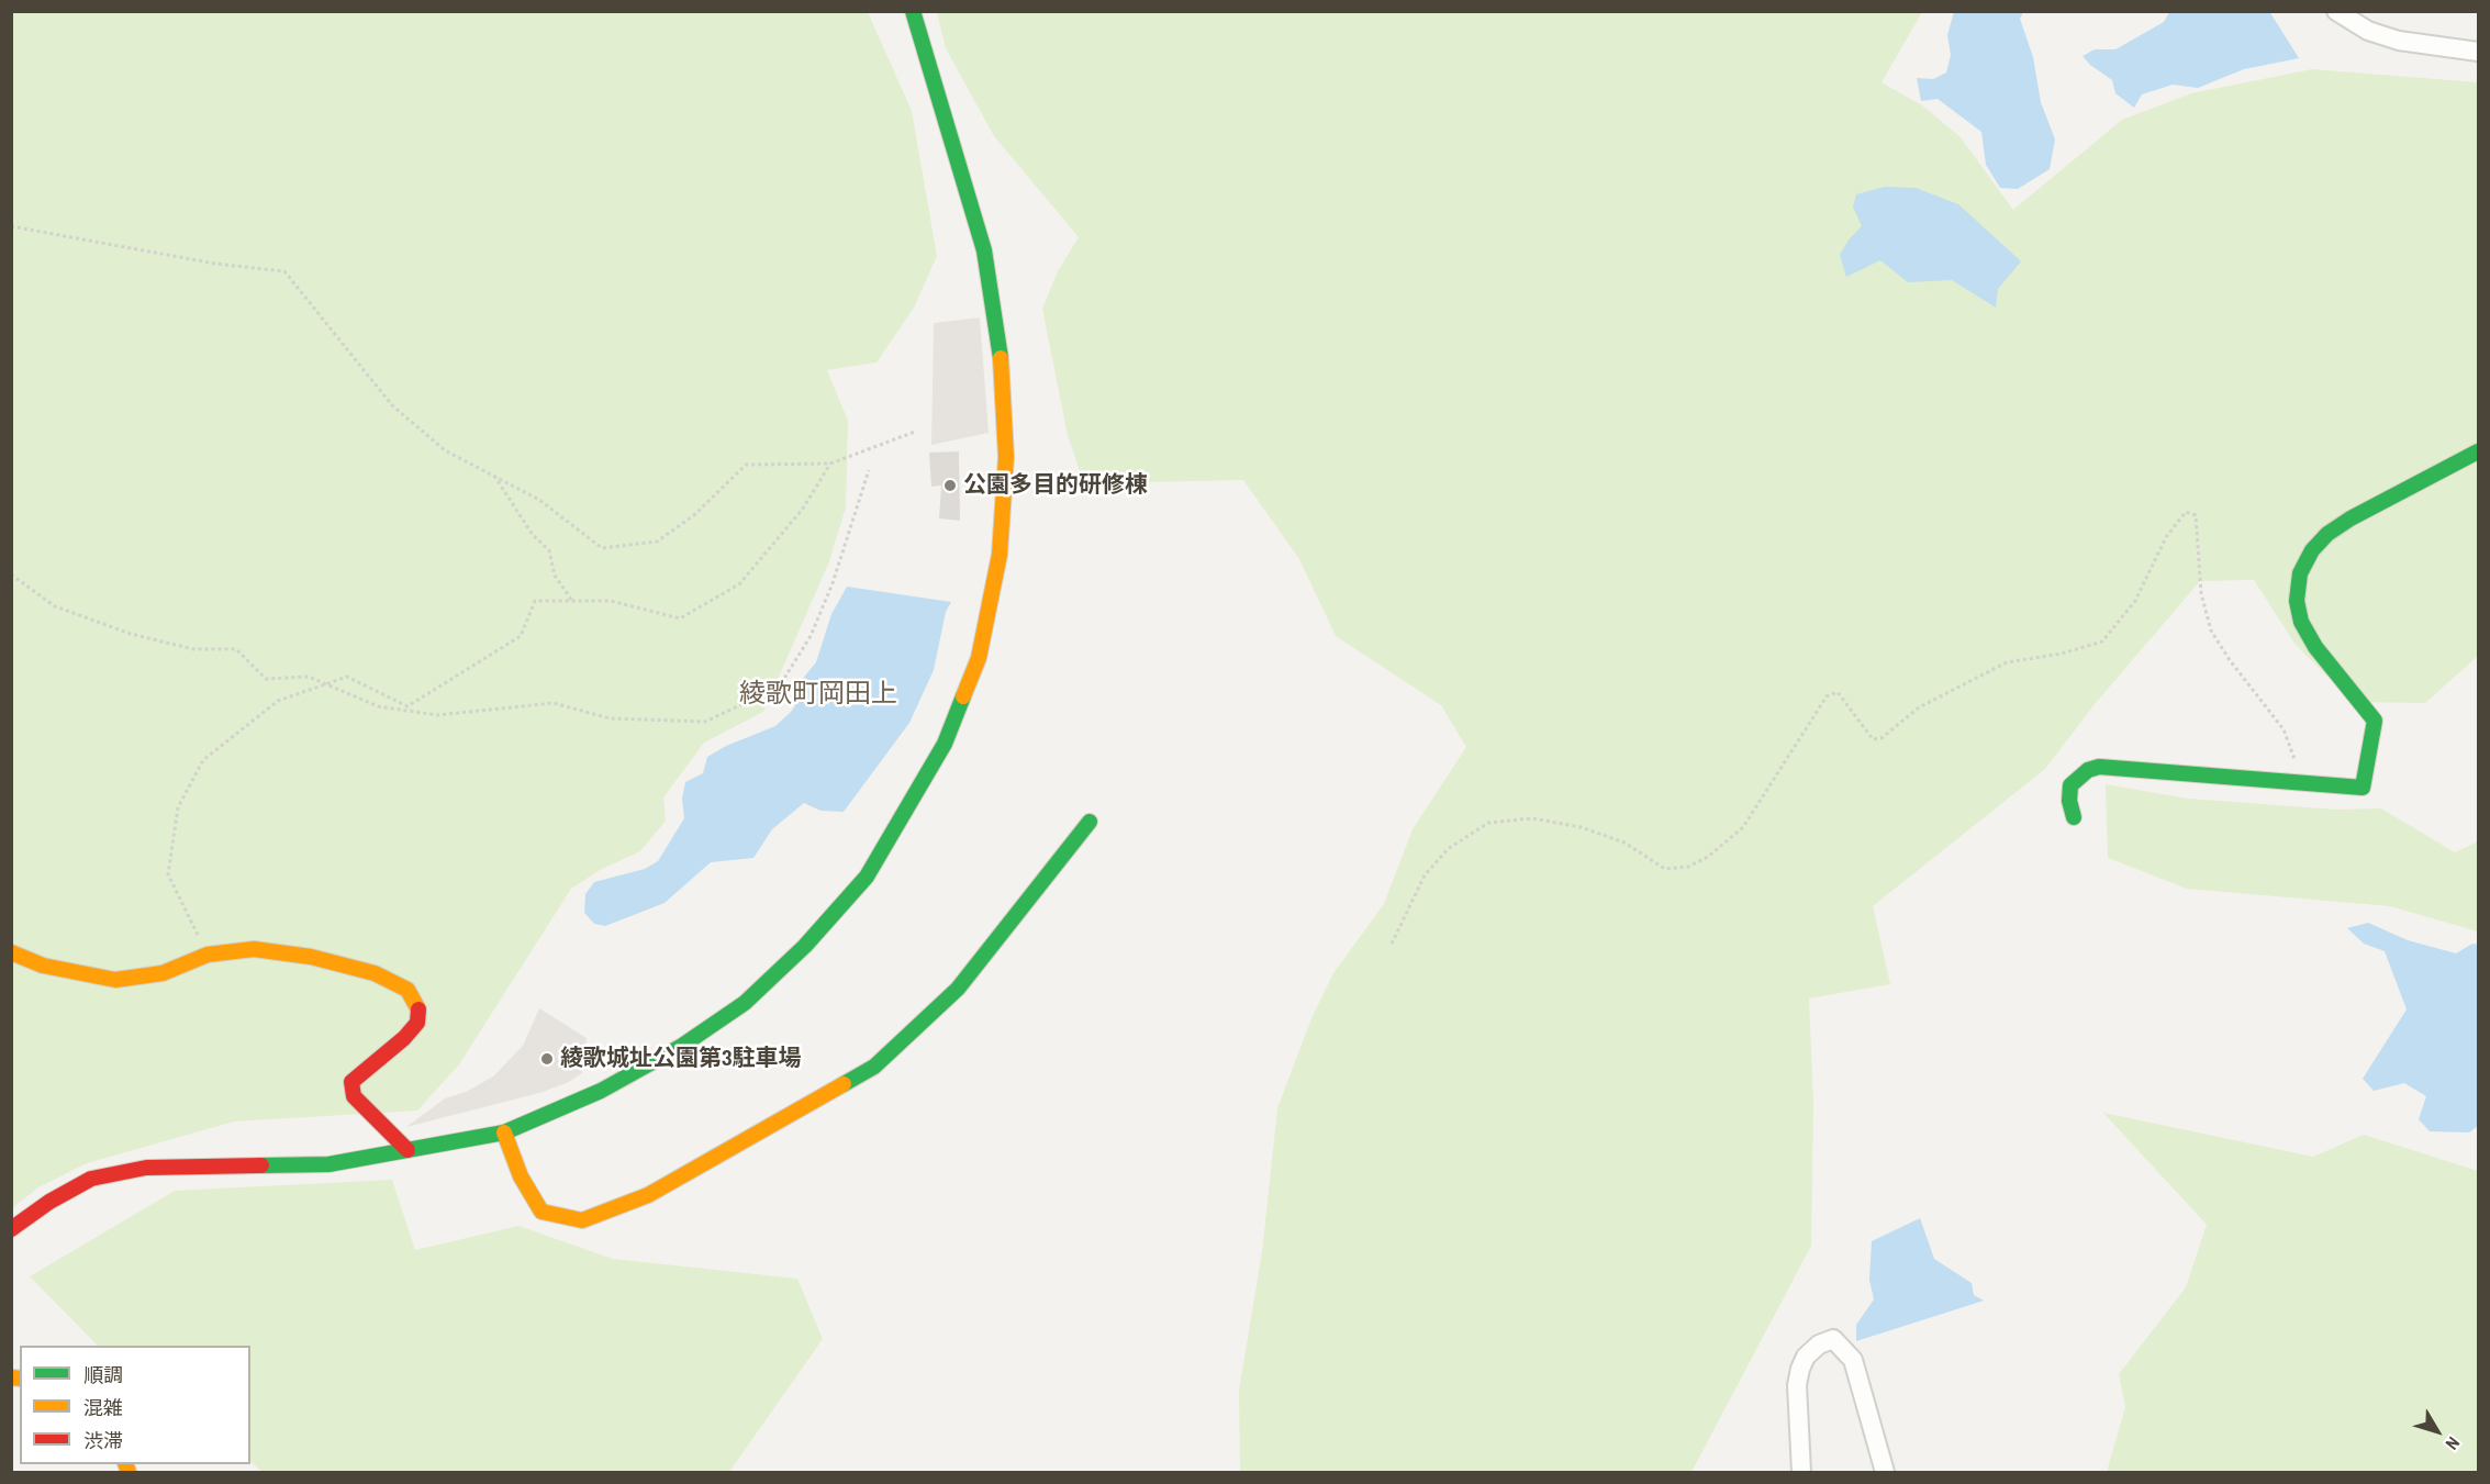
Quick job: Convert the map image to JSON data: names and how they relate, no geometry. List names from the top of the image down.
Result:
{
  "districts": ["綾歌町岡田上"],
  "places": ["公園多目的研修棟", "綾歌城址公園第3駐車場"],
  "legend": ["順調", "混雑", "渋滞"],
  "north": "bottom right"
}
